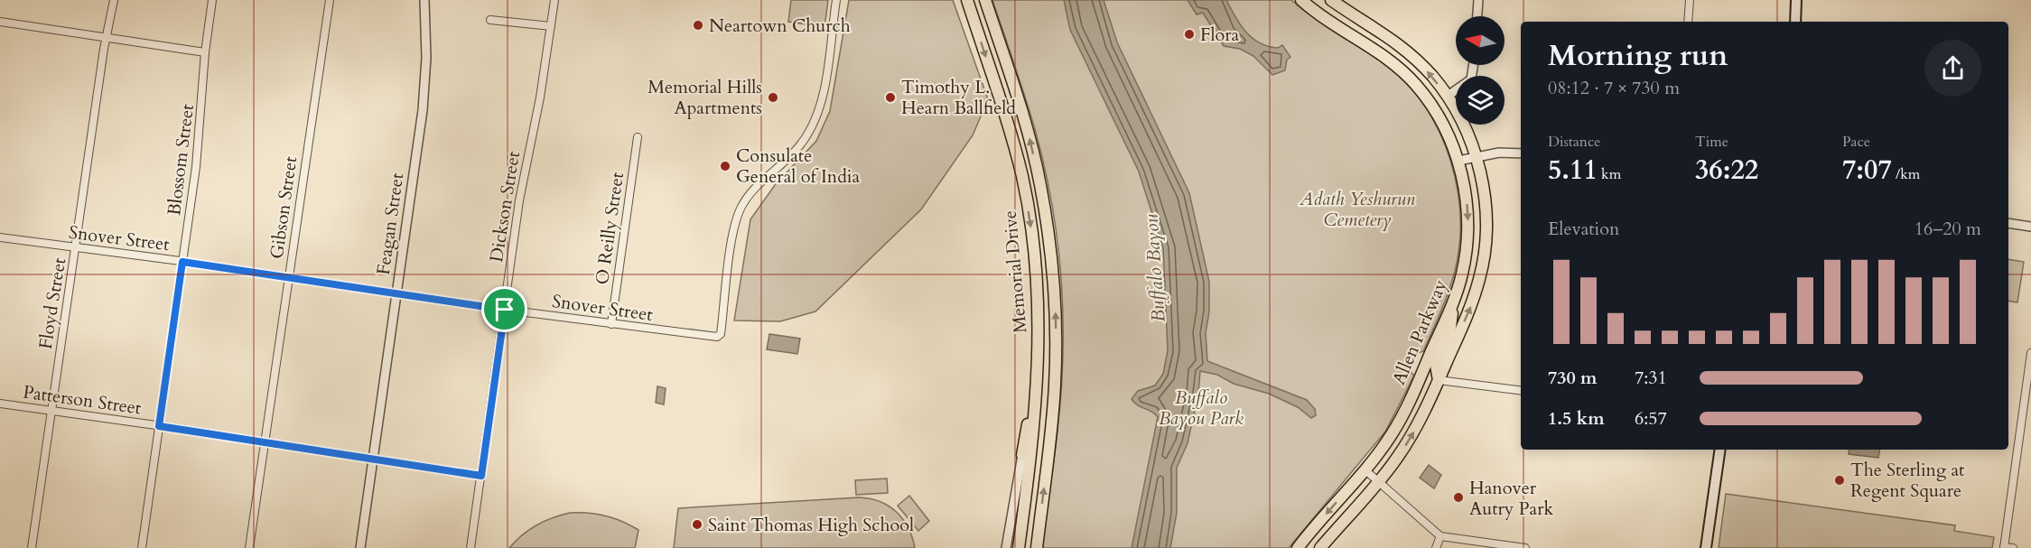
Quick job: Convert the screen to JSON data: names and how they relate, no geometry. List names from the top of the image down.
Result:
{
  "streets": {
    "main road": ["Memorial Drive", "Allen Parkway"],
    "street": [
      "Blossom Street",
      "Dickson Street",
      "Gibson Street",
      "Feagan Street",
      "O Reilly Street",
      "Snover Street",
      "Floyd Street",
      "Patterson Street"
    ]
  },
  "crossings": [
    ["Blossom Street", "Snover Street"],
    ["Blossom Street", "Patterson Street"],
    ["Dickson Street", "Snover Street"],
    ["Dickson Street", "Patterson Street"],
    ["Gibson Street", "Snover Street"],
    ["Gibson Street", "Patterson Street"],
    ["Feagan Street", "Snover Street"],
    ["Feagan Street", "Patterson Street"],
    ["O Reilly Street", "Snover Street"],
    ["Snover Street", "Floyd Street"],
    ["Floyd Street", "Patterson Street"]
  ],
  "water": ["Buffalo Bayou"],
  "parks": ["Adath Yeshurun Cemetery", "Buffalo Bayou Park"],
  "places": [
    "Neartown Church",
    "Flora",
    "Memorial Hills Apartments",
    "Timothy L. Hearn Ballfield",
    "Consulate General of India",
    "The Sterling at Regent Square",
    "Hanover Autry Park",
    "Saint Thomas High School"
  ],
  "north": "left",
  "page": {
    "heading": ["Morning run", "08:12 · 7 × 730 m"],
    "stats": [
      ["Distance", "5.11 km"],
      ["Time", "36:22"],
      ["Pace", "7:07 /km"]
    ],
    "chart": ["Elevation", "16–20 m"],
    "list": [
      {
        "name": "730 m",
        "note": "7:31"
      },
      {
        "name": "1.5 km",
        "note": "6:57"
      }
    ]
  }
}
